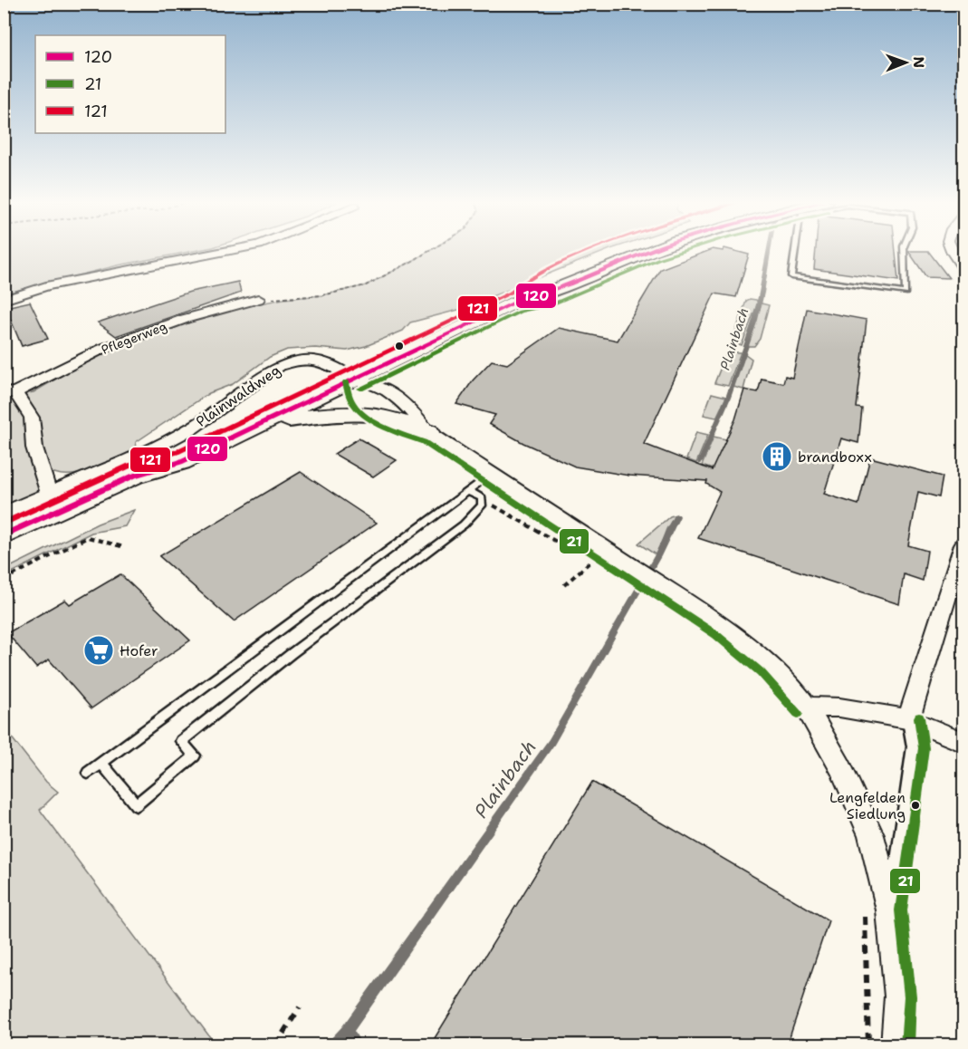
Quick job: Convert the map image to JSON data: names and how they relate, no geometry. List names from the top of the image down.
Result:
{
  "streets": {
    "street": ["Pflegerweg", "Plainwaldweg"]
  },
  "crossings": [
    ["Pflegerweg", "Plainwaldweg"]
  ],
  "water": ["Plainbach"],
  "places": {
    "building": ["brandboxx"],
    "supermarket": ["Hofer"],
    "other": ["Lengfelden Siedlung"]
  },
  "lines": ["transit line 120", "transit line 21", "transit line 121"],
  "legend": ["120", "21", "121"],
  "north": "right"
}
